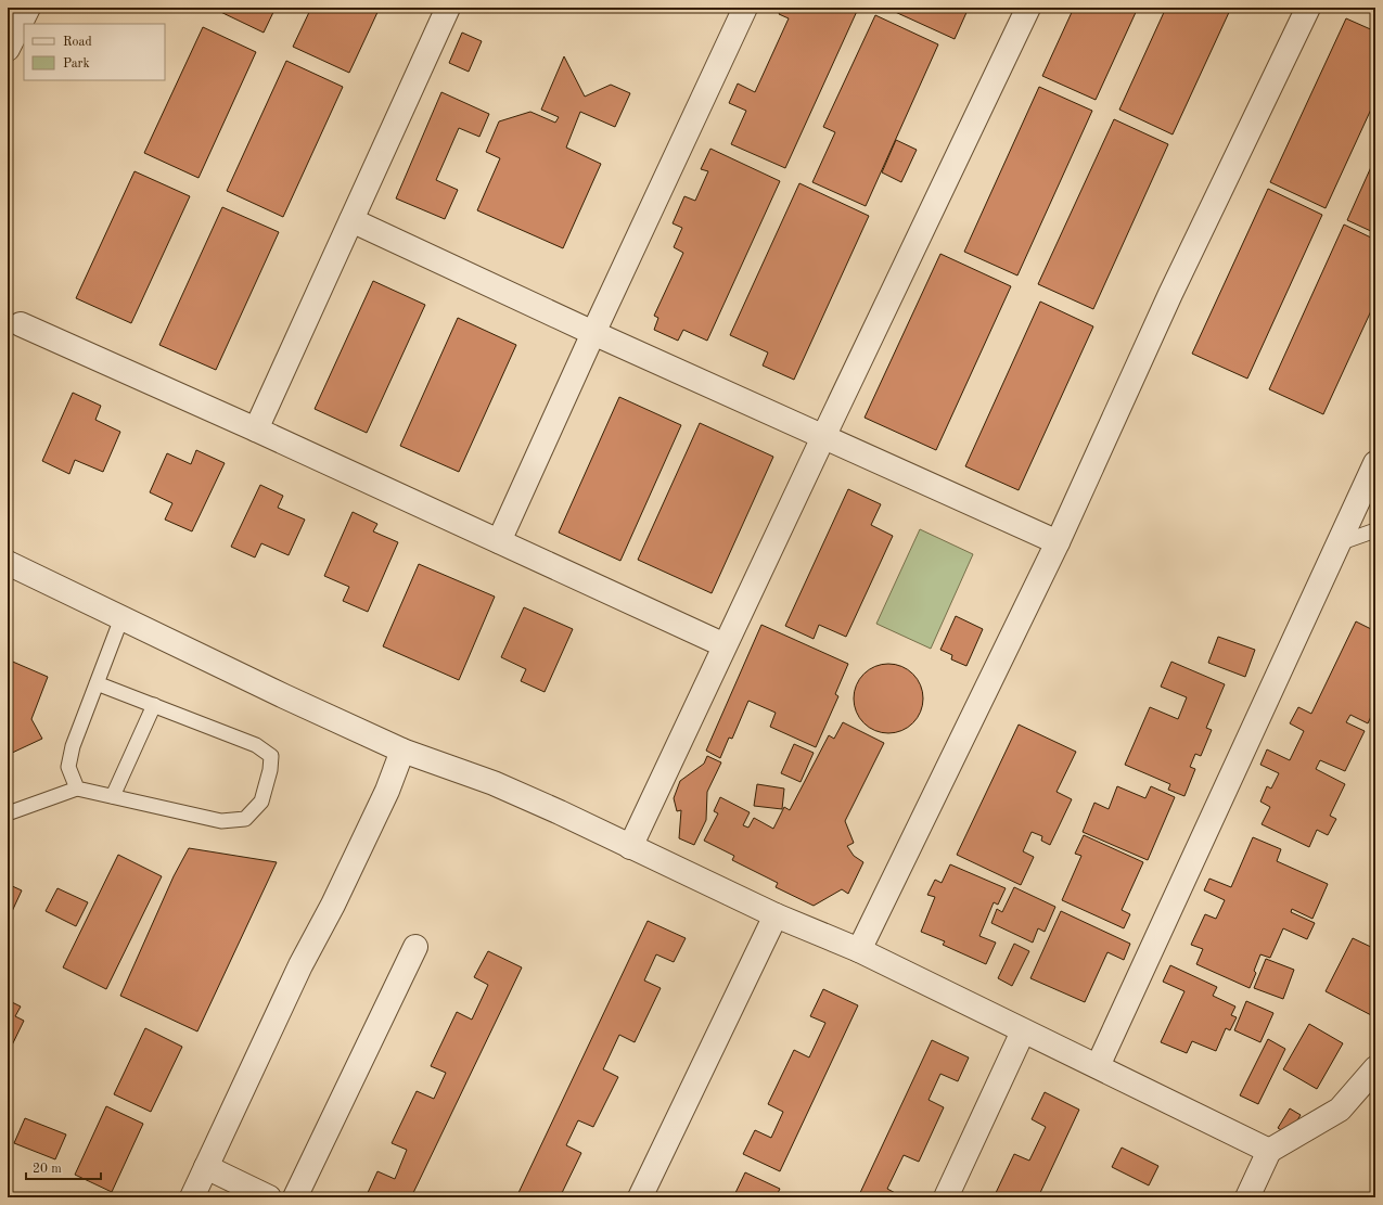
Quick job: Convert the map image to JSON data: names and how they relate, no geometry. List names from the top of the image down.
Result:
{
  "legend": ["Road", "Park"],
  "scale_bar": "20 m"
}
